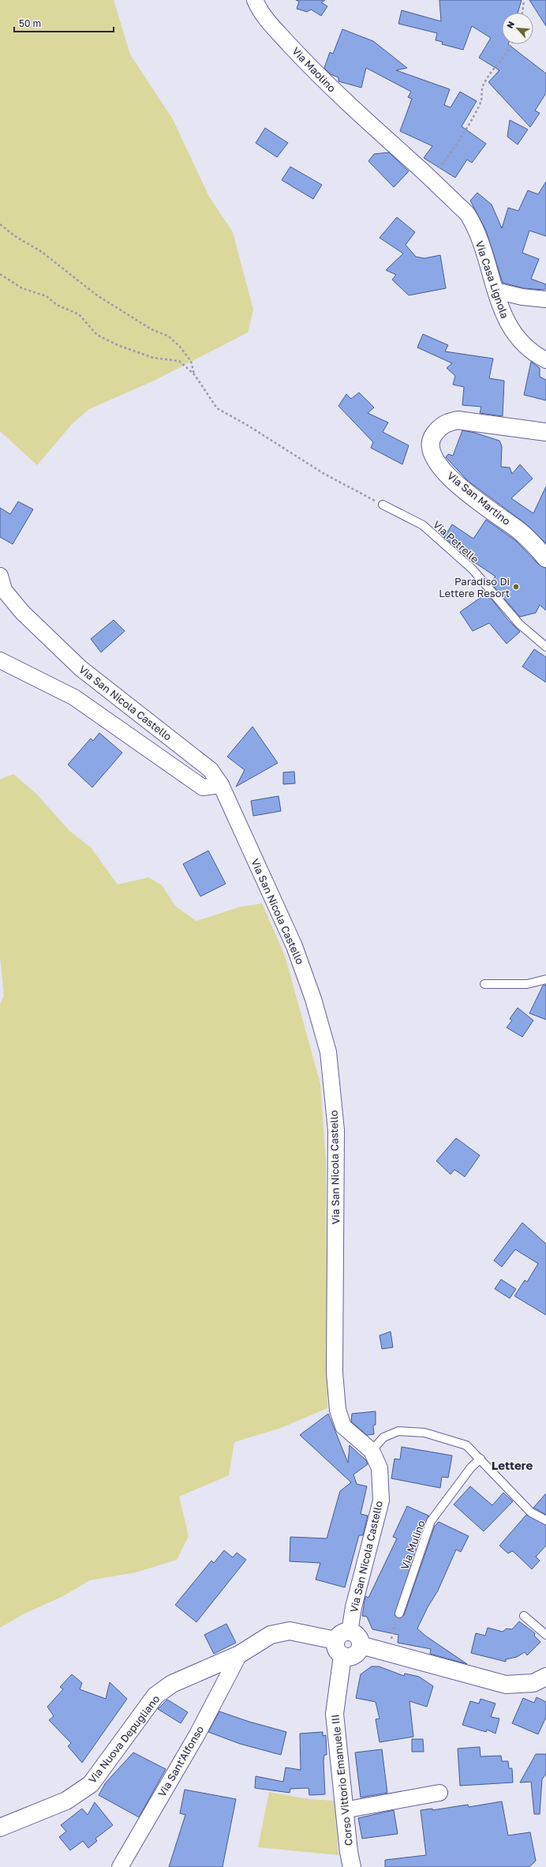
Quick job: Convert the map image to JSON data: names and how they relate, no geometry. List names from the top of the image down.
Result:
{
  "streets": {
    "street": [
      "Via Maolino",
      "Via Casa Lignola",
      "Via San Martino",
      "Via San Nicola Castello",
      "Via Nuova Depugliano",
      "Via Sant'Alfonso",
      "Corso Vittorio Emanuele III"
    ],
    "lane": ["Via Petrelle", "Via Mulino"]
  },
  "crossings": [
    ["Via Maolino", "Via Casa Lignola"],
    ["Via San Nicola Castello", "Via Nuova Depugliano"],
    ["Via San Nicola Castello", "Corso Vittorio Emanuele III"],
    ["Via Nuova Depugliano", "Via Sant'Alfonso"],
    ["Via Nuova Depugliano", "Corso Vittorio Emanuele III"]
  ],
  "districts": ["Lettere"],
  "places": ["Paradiso Di Lettere Resort"],
  "scale_bar": "50 m",
  "north": "top left"
}
